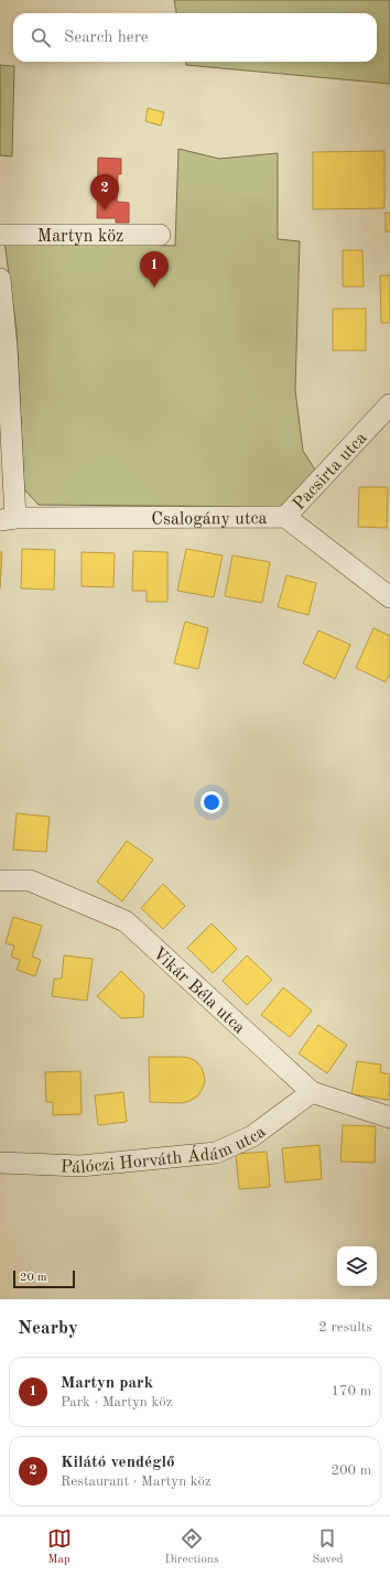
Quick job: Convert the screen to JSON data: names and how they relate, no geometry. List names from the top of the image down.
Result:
{
  "streets": {
    "street": [
      "Martyn köz",
      "Pacsirta utca",
      "Csalogány utca",
      "Vikár Béla utca",
      "Pálóczi Horváth Ádám utca"
    ]
  },
  "crossings": [
    ["Pacsirta utca", "Csalogány utca"],
    ["Vikár Béla utca", "Pálóczi Horváth Ádám utca"]
  ],
  "scale_bar": "20 m",
  "page": {
    "search": "Search here",
    "pins": ["2", "1"],
    "scale": "20 m",
    "heading": ["Nearby", "2 results"],
    "list": [
      {
        "mark": "1",
        "name": "Martyn park",
        "note": "Park · Martyn köz",
        "value": "170 m"
      },
      {
        "mark": "2",
        "name": "Kilátó vendéglő",
        "note": "Restaurant · Martyn köz",
        "value": "200 m"
      }
    ],
    "nav": ["Map", "Directions", "Saved"]
  }
}
